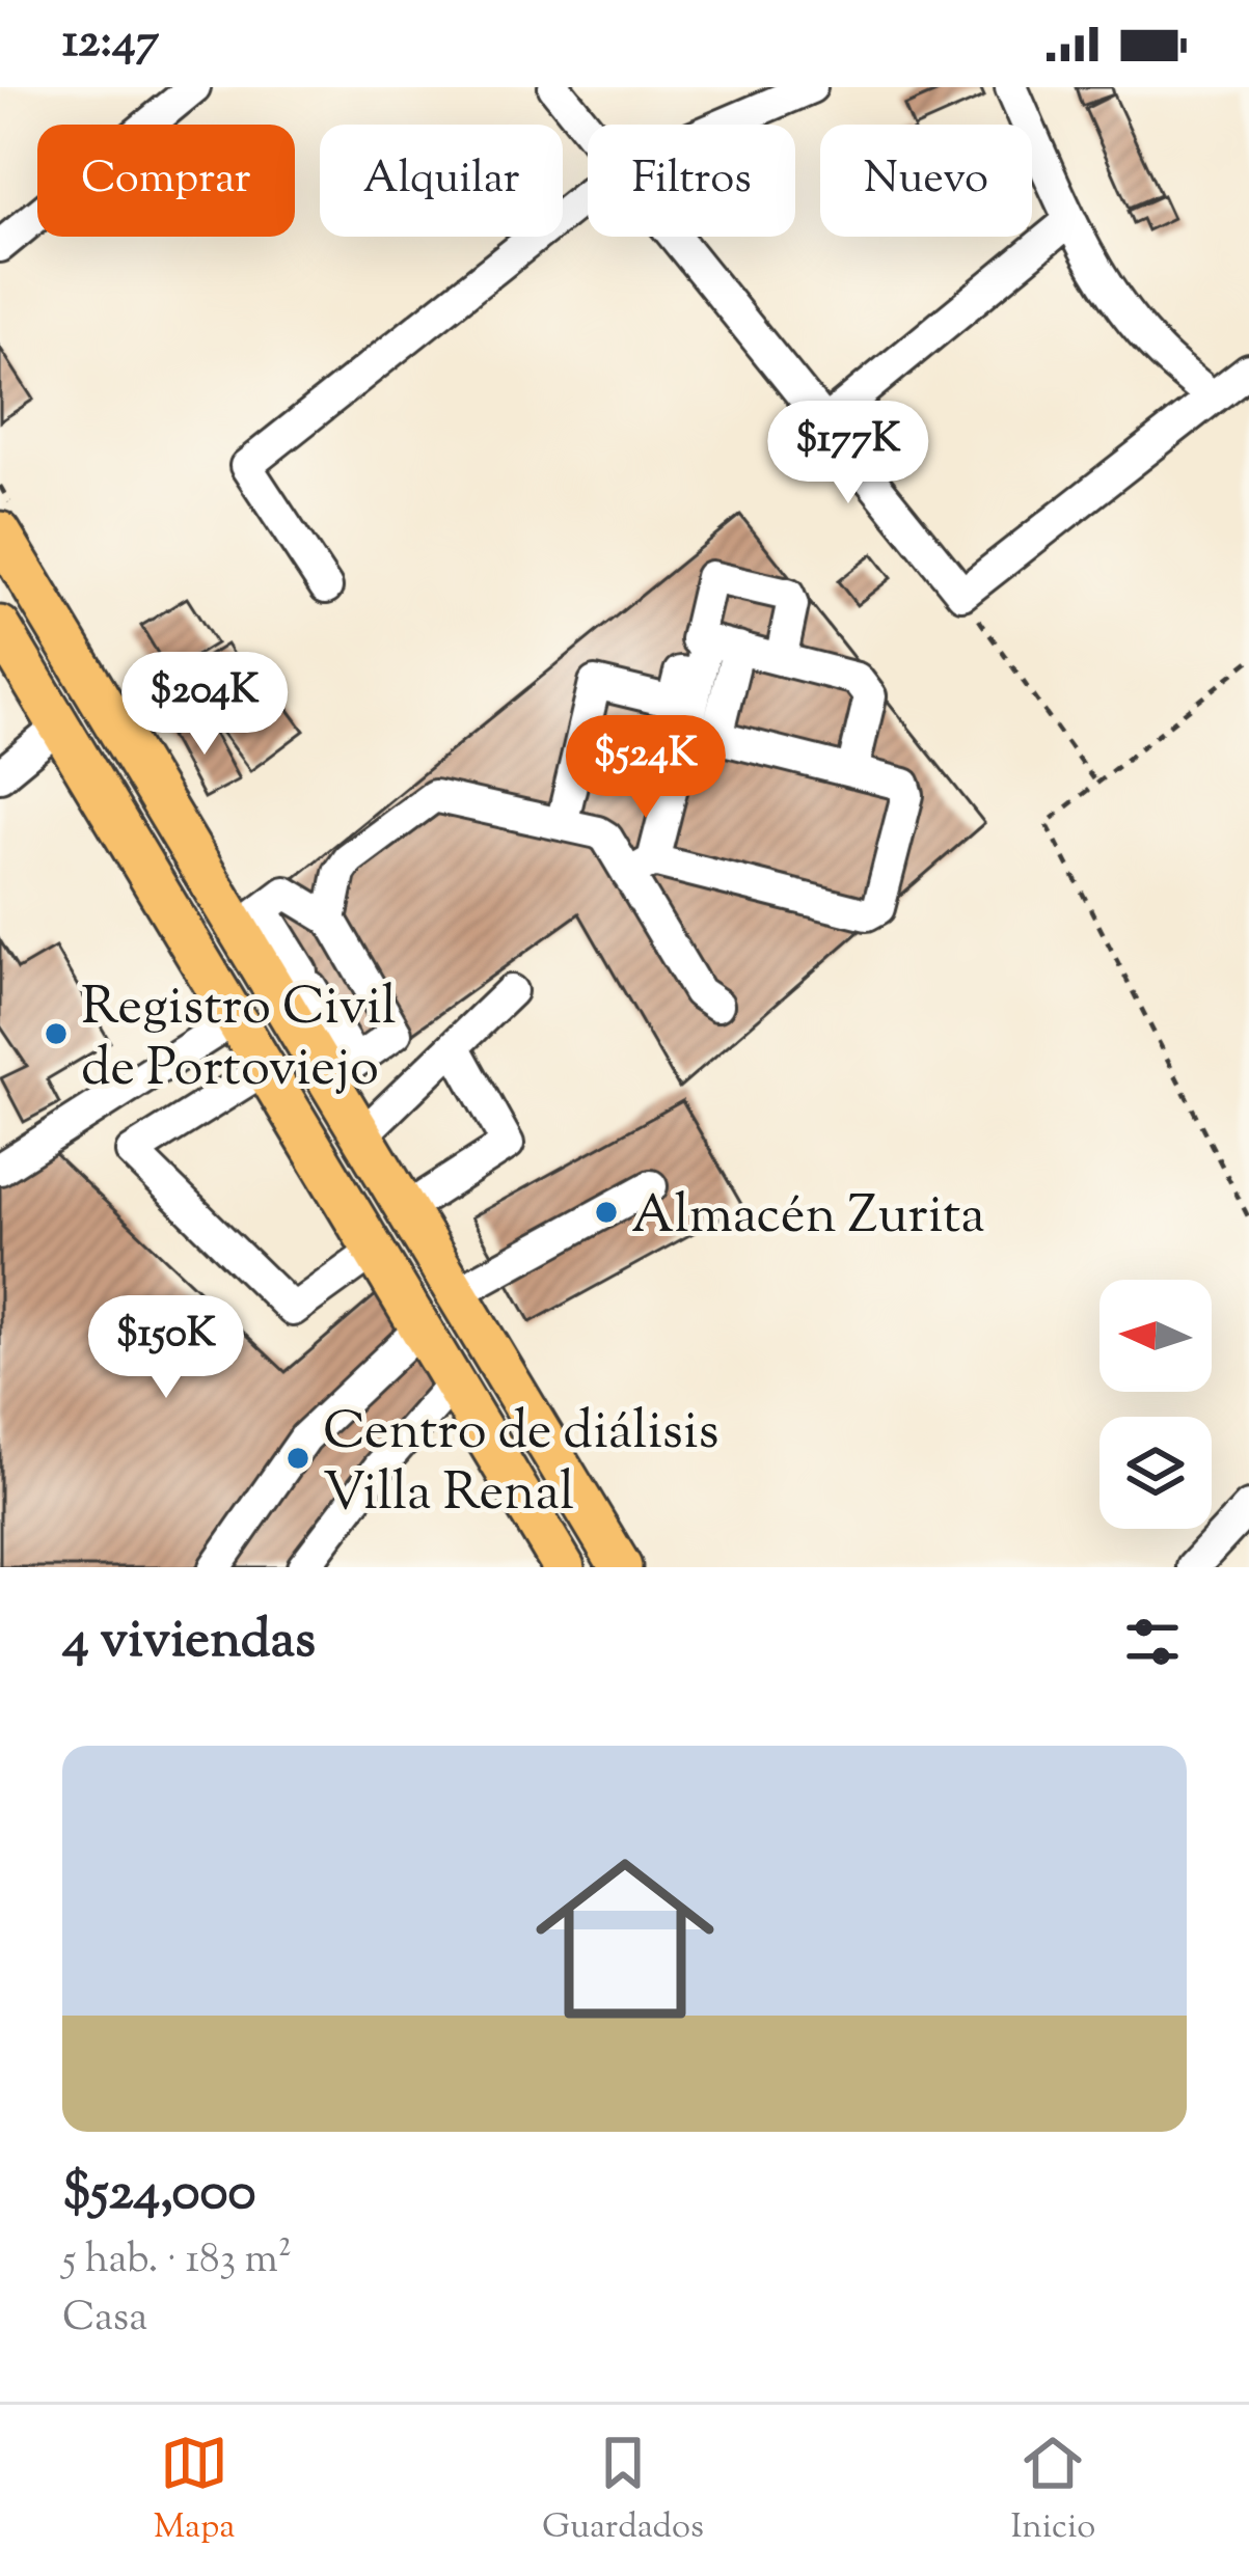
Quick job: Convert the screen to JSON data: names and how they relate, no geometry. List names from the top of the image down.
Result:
{
  "places": ["Registro Civil de Portoviejo", "Almacén Zurita", "Centro de diálisis Villa Renal"],
  "north": "left",
  "page": {
    "status": "12:47",
    "chip": [
      "Comprar",
      "Alquilar",
      "Filtros",
      "Nuevo"
    ],
    "price": [
      "$177K",
      "$204K",
      "$524K",
      "$150K"
    ],
    "heading": "4 viviendas",
    "list": [
      {
        "name": "$524,000",
        "note": "5 hab. · 183 m² · Casa"
      }
    ],
    "tabs": ["Mapa", "Guardados", "Inicio"]
  }
}
